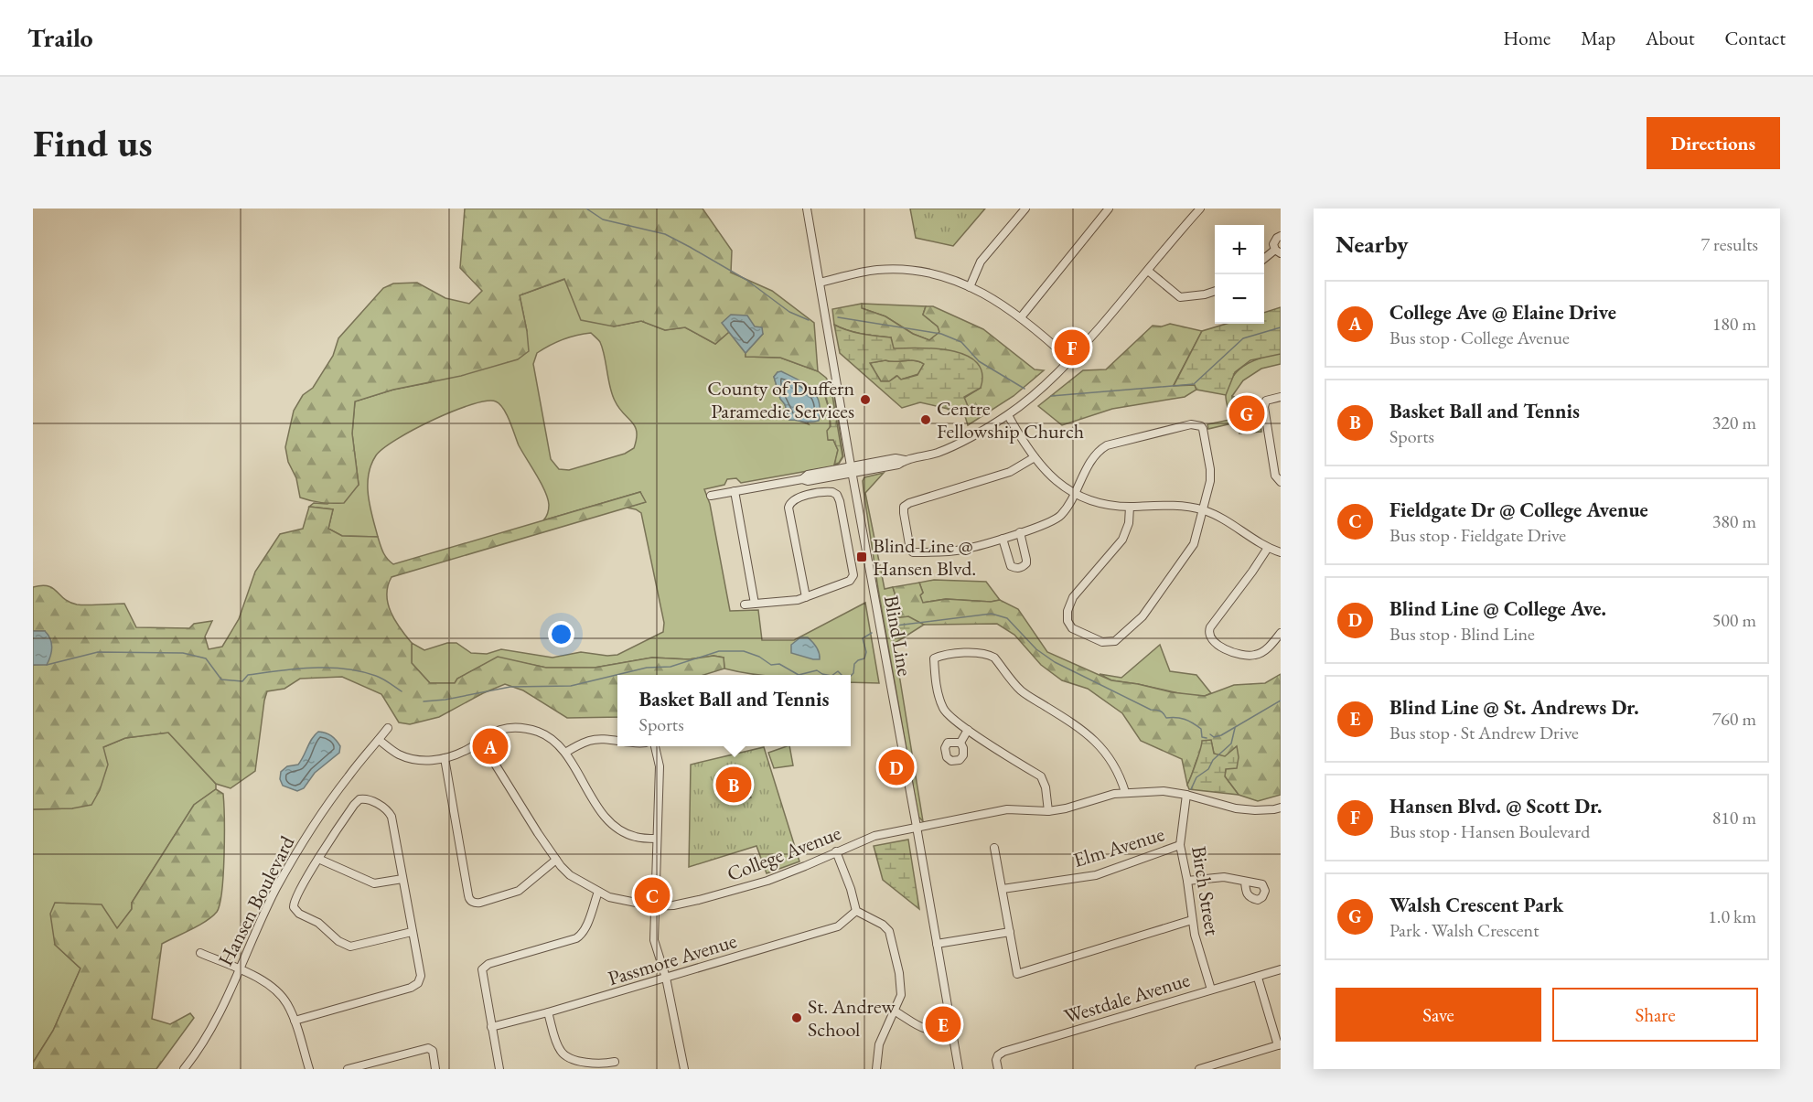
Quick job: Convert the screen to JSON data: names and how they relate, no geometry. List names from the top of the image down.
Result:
{
  "streets": {
    "street": [
      "Blind Line",
      "Elm Avenue",
      "College Avenue",
      "Birch Street",
      "Hansen Boulevard",
      "Passmore Avenue",
      "Westdale Avenue"
    ]
  },
  "crossings": [
    ["Blind Line", "College Avenue"],
    ["Elm Avenue", "Birch Street"],
    ["College Avenue", "Birch Street"],
    ["Birch Street", "Westdale Avenue"]
  ],
  "places": {
    "other": ["County of Duffern Paramedic Services", "Centre Fellowship Church", "St. Andrew School"],
    "transit": ["Blind Line @ Hansen Blvd."]
  },
  "page": {
    "header": "Trailo",
    "nav": [
      "Home",
      "Map",
      "About",
      "Contact"
    ],
    "buttons": [
      "Directions",
      ["Save", "Share"]
    ],
    "title": "Find us",
    "heading": ["Nearby", "7 results"],
    "map_buttons": ["+", "−"],
    "list": [
      {
        "mark": "A",
        "name": "College Ave @ Elaine Drive",
        "note": "Bus stop · College Avenue",
        "value": "180 m"
      },
      {
        "mark": "B",
        "name": "Basket Ball and Tennis",
        "note": "Sports",
        "value": "320 m"
      },
      {
        "mark": "C",
        "name": "Fieldgate Dr @ College Avenue",
        "note": "Bus stop · Fieldgate Drive",
        "value": "380 m"
      },
      {
        "mark": "D",
        "name": "Blind Line @ College Ave.",
        "note": "Bus stop · Blind Line",
        "value": "500 m"
      },
      {
        "mark": "E",
        "name": "Blind Line @ St. Andrews Dr.",
        "note": "Bus stop · St Andrew Drive",
        "value": "760 m"
      },
      {
        "mark": "F",
        "name": "Hansen Blvd. @ Scott Dr.",
        "note": "Bus stop · Hansen Boulevard",
        "value": "810 m"
      },
      {
        "mark": "G",
        "name": "Walsh Crescent Park",
        "note": "Park · Walsh Crescent",
        "value": "1.0 km"
      }
    ],
    "pins": [
      "F",
      "G",
      "A",
      "D",
      "B",
      "C",
      "E"
    ],
    "popup": ["Basket Ball and Tennis", "Sports"]
  }
}
